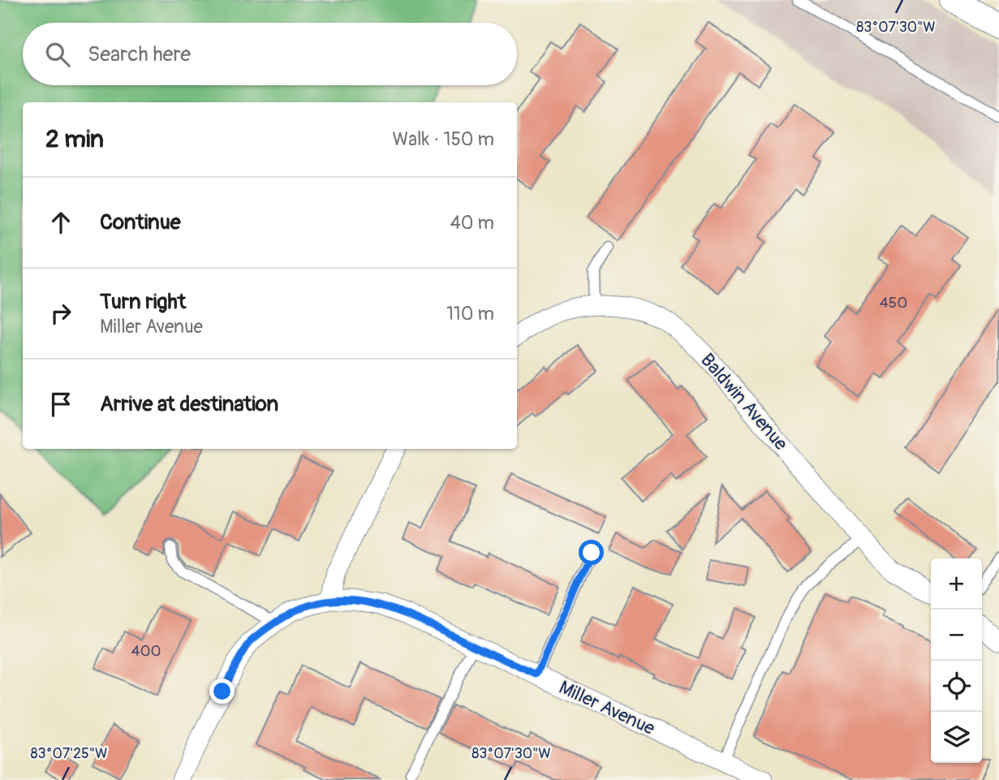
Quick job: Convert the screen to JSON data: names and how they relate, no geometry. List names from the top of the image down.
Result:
{
  "streets": {
    "street": ["Baldwin Avenue", "Miller Avenue"]
  },
  "house_numbers": ["450", "400"],
  "page": {
    "search": "Search here",
    "heading": ["2 min", "Walk · 150 m"],
    "list": [
      ["Continue", "40 m"],
      ["Turn right", "Miller Avenue", "110 m"],
      "Arrive at destination"
    ],
    "map_buttons": ["+", "−"]
  },
  "coordinates": ["83°07'30\"W", "83°07'25\"W"]
}
